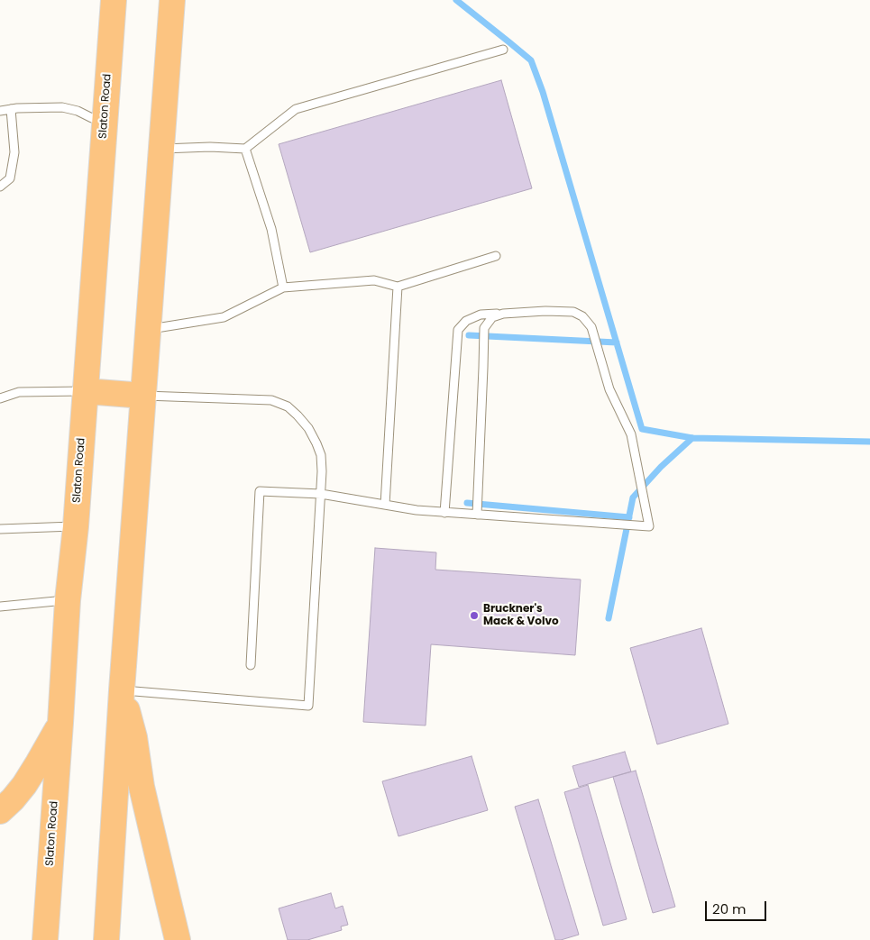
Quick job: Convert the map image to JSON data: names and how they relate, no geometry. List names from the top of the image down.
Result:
{
  "streets": {
    "highway": ["Slaton Road"]
  },
  "places": ["Bruckner's Mack & Volvo"],
  "scale_bar": "20 m"
}
